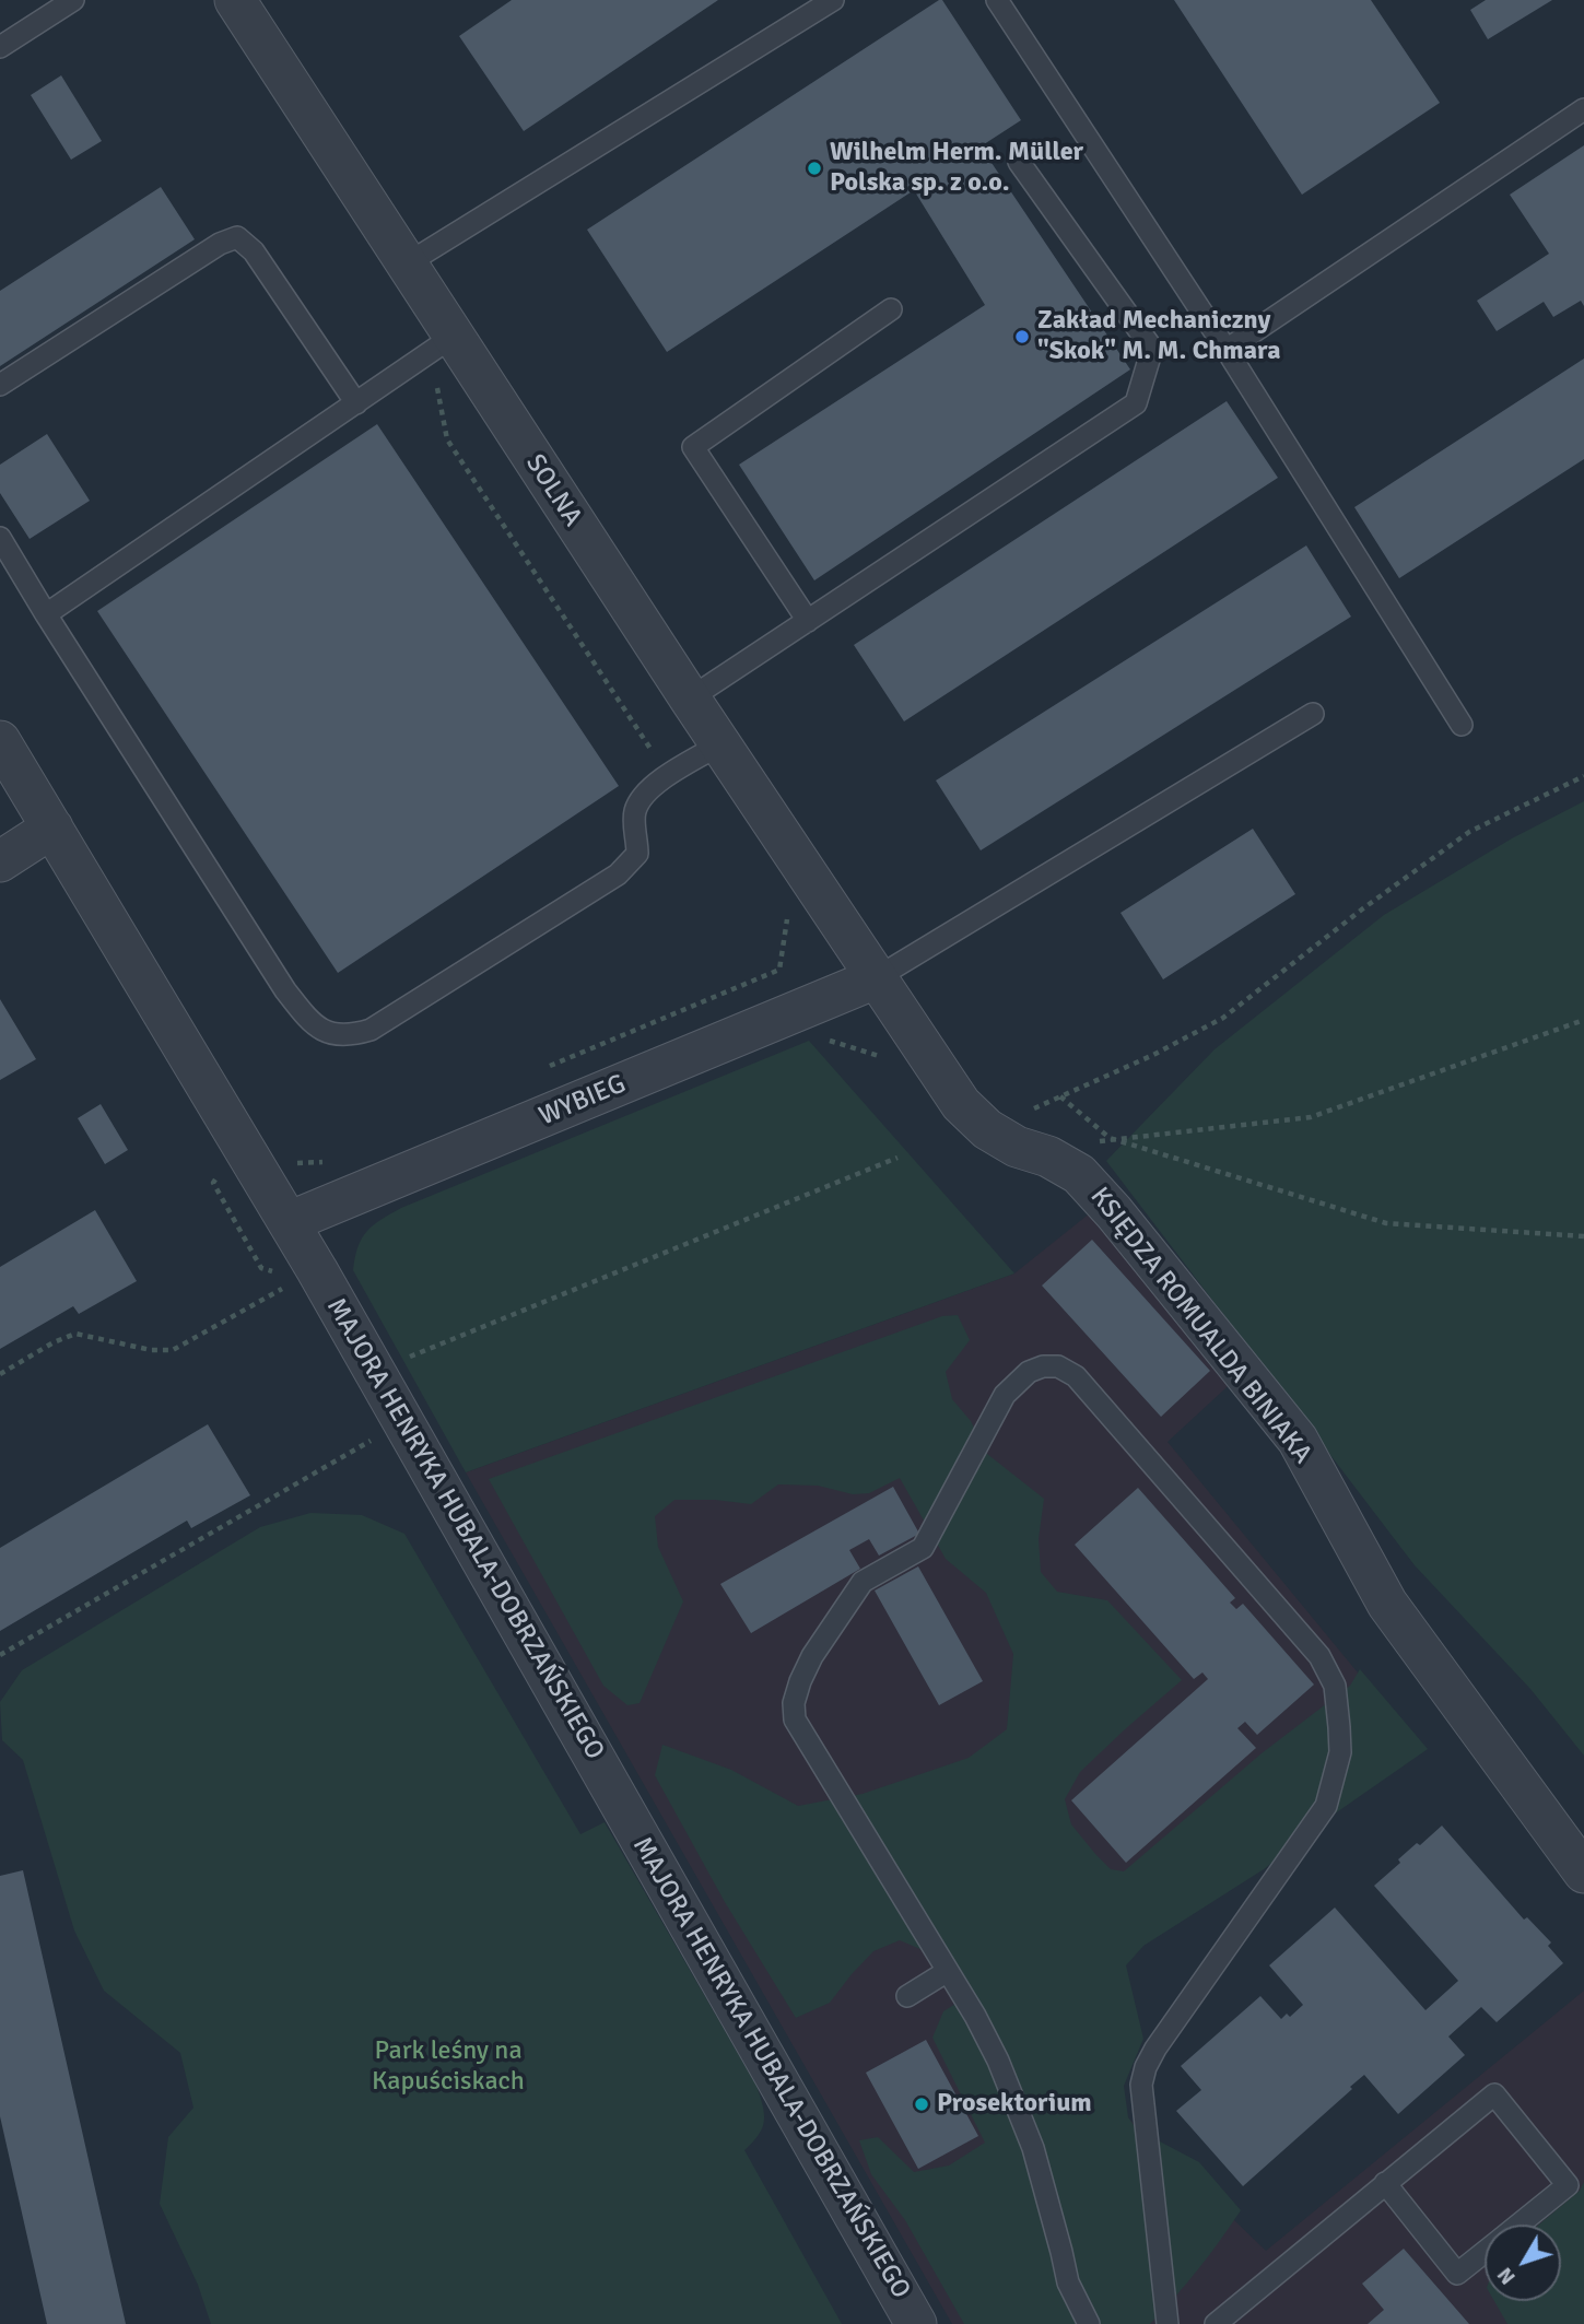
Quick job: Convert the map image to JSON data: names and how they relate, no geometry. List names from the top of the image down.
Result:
{
  "streets": {
    "street": [
      "SOLNA",
      "WYBIEG",
      "KSIĘDZA ROMUALDA BINIAKA",
      "MAJORA HENRYKA HUBALA-DOBRZAŃSKIEGO"
    ]
  },
  "crossings": [
    ["SOLNA", "WYBIEG"],
    ["SOLNA", "KSIĘDZA ROMUALDA BINIAKA"],
    ["WYBIEG", "KSIĘDZA ROMUALDA BINIAKA"],
    ["WYBIEG", "MAJORA HENRYKA HUBALA-DOBRZAŃSKIEGO"]
  ],
  "parks": ["Park leśny na Kapuściskach"],
  "places": ["Wilhelm Herm. Müller Polska sp. z o.o.", "Zakład Mechaniczny \"Skok\" M. M. Chmara", "Prosektorium"],
  "north": "bottom left"
}
